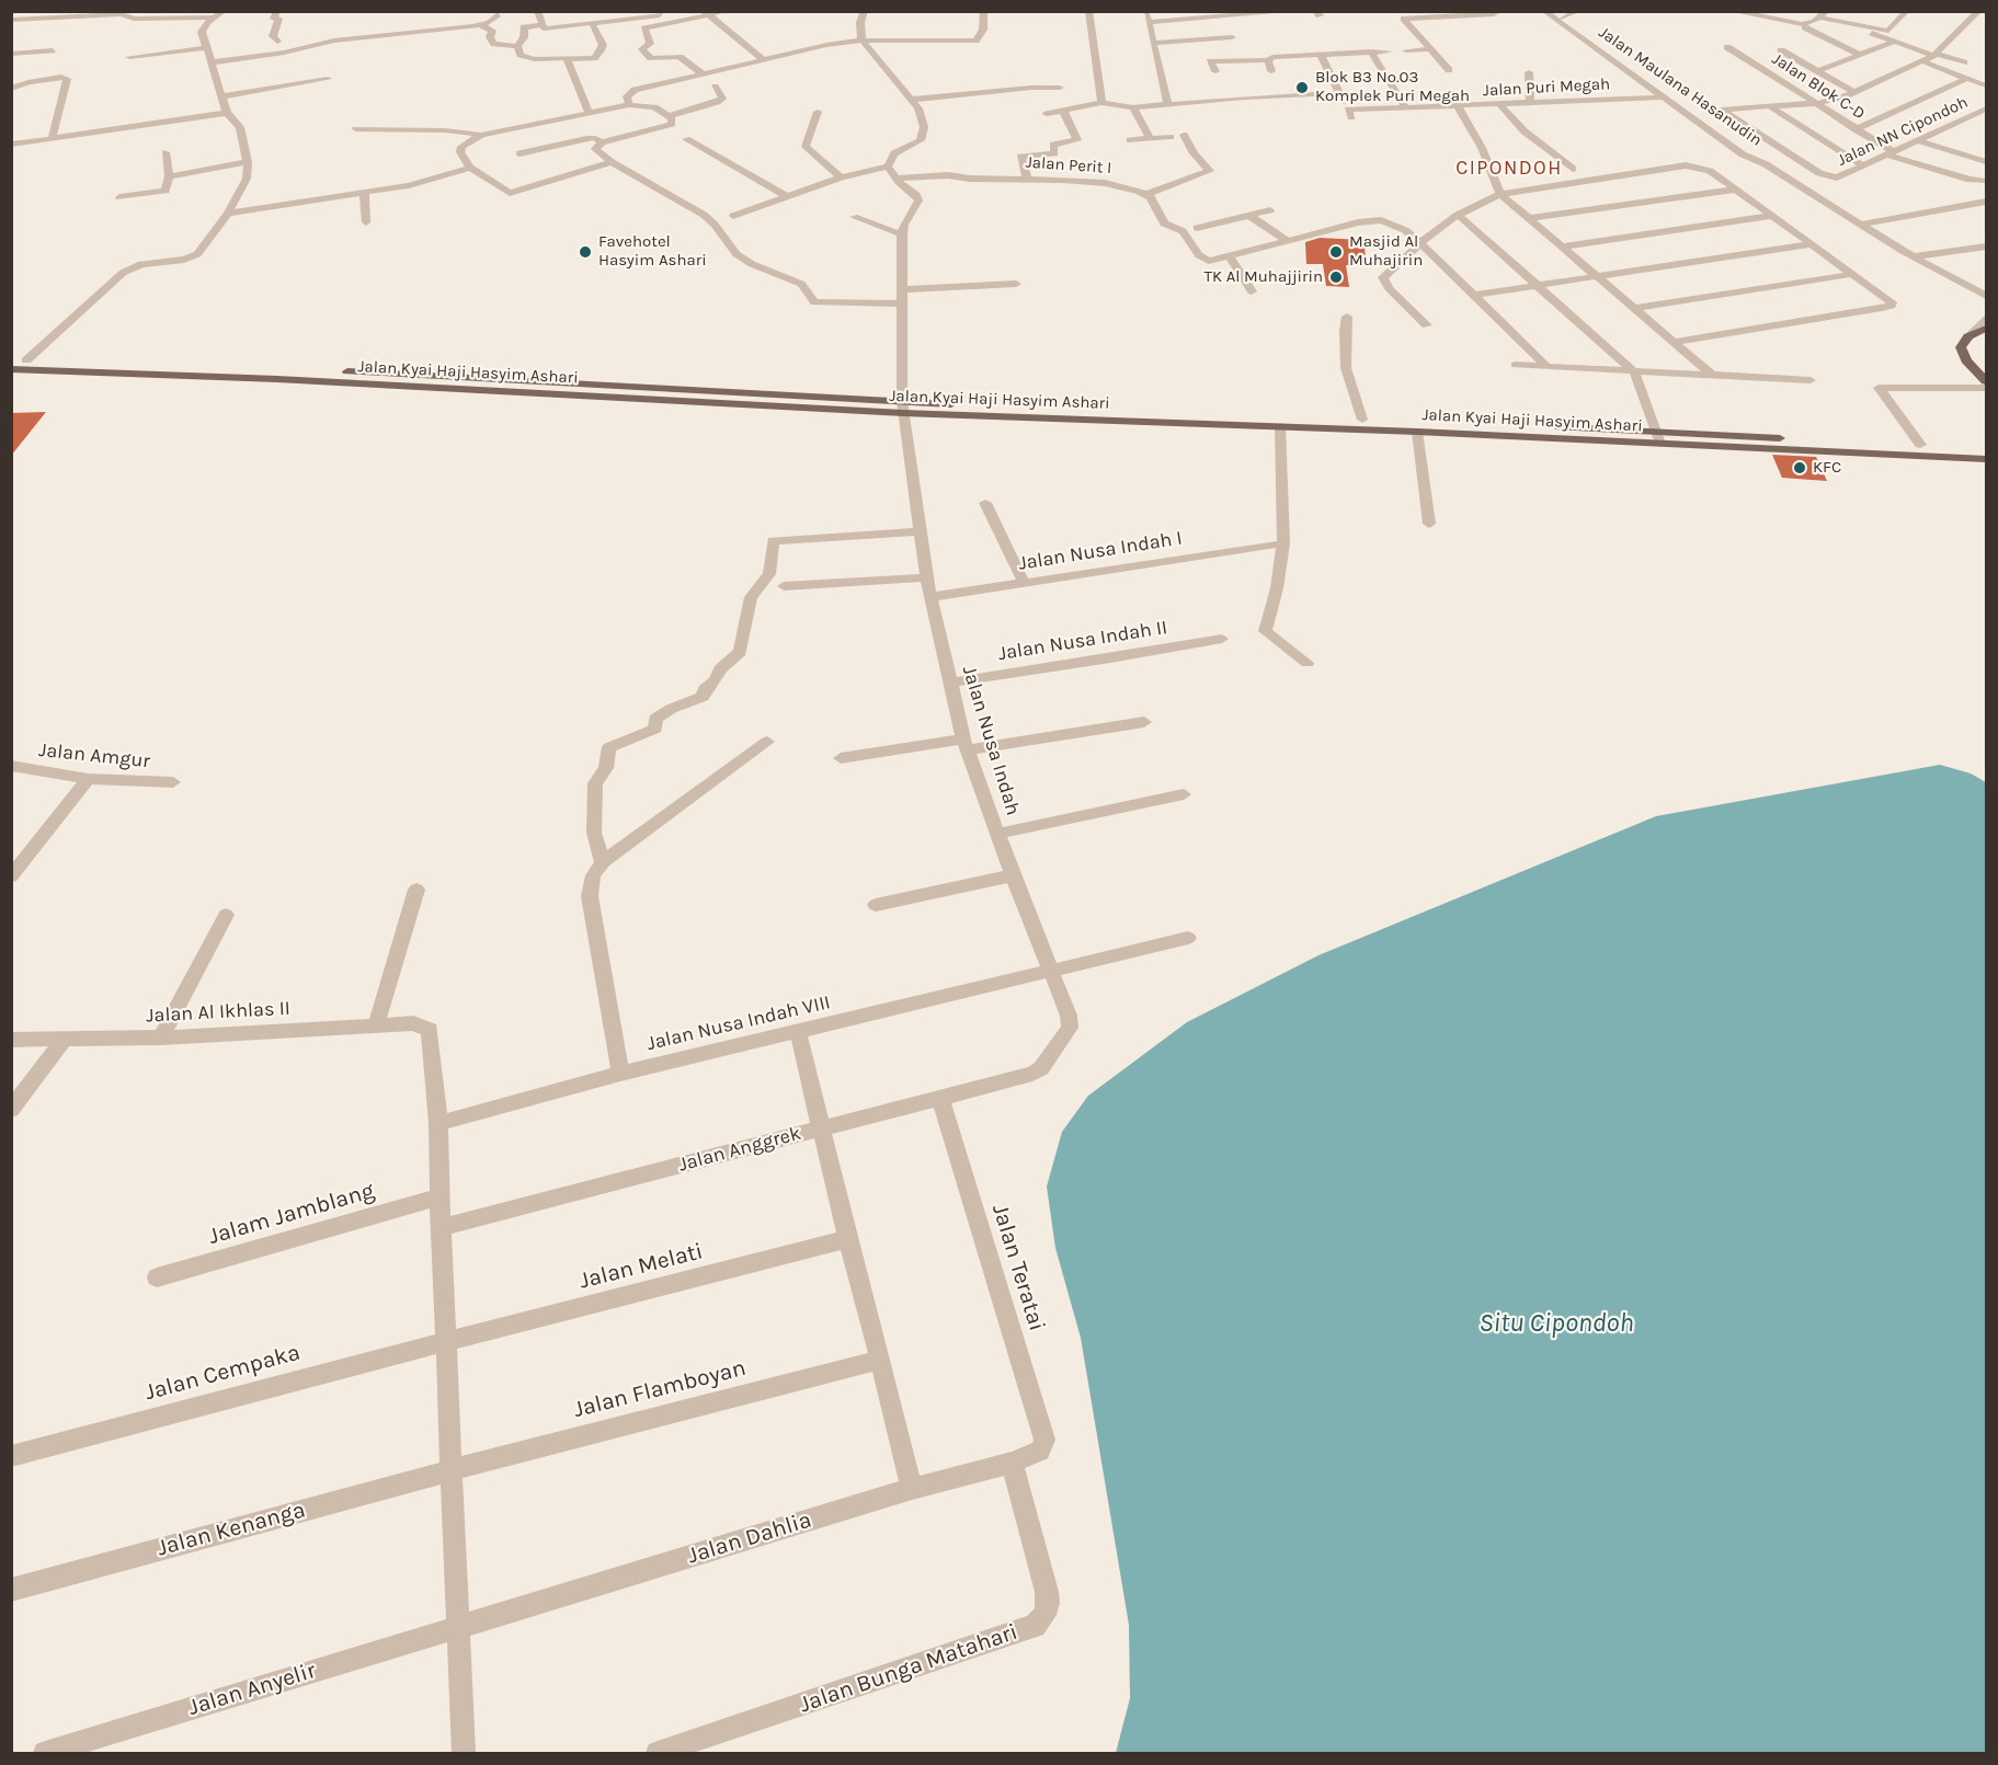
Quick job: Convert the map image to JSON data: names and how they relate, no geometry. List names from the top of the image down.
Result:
{
  "streets": {
    "main road": ["Jalan Kyai Haji Hasyim Ashari"],
    "street": [
      "Jalan Maulana Hasanudin",
      "Jalan Blok C-D",
      "Jalan Puri Megah",
      "Jalan NN Cipondoh",
      "Jalan Perit I",
      "Jalan Nusa Indah I",
      "Jalan Nusa Indah II",
      "Jalan Nusa Indah",
      "Jalan Amgur",
      "Jalan Al Ikhlas II",
      "Jalan Nusa Indah VIII",
      "Jalan Anggrek",
      "Jalam Jamblang",
      "Jalan Melati",
      "Jalan Teratai",
      "Jalan Cempaka",
      "Jalan Flamboyan",
      "Jalan Kenanga",
      "Jalan Dahlia",
      "Jalan Bunga Matahari",
      "Jalan Anyelir"
    ]
  },
  "crossings": [
    ["Jalan Maulana Hasanudin", "Jalan Puri Megah"],
    ["Jalan Blok C-D", "Jalan NN Cipondoh"],
    ["Jalan Kyai Haji Hasyim Ashari", "Jalan Nusa Indah"],
    ["Jalan Nusa Indah I", "Jalan Nusa Indah"],
    ["Jalan Nusa Indah II", "Jalan Nusa Indah"],
    ["Jalan Nusa Indah", "Jalan Nusa Indah VIII"],
    ["Jalan Nusa Indah", "Jalan Anggrek"],
    ["Jalan Al Ikhlas II", "Jalan Nusa Indah VIII"],
    ["Jalan Anggrek", "Jalan Teratai"],
    ["Jalan Melati", "Jalan Cempaka"],
    ["Jalan Teratai", "Jalan Dahlia"],
    ["Jalan Flamboyan", "Jalan Kenanga"],
    ["Jalan Dahlia", "Jalan Bunga Matahari"],
    ["Jalan Dahlia", "Jalan Anyelir"]
  ],
  "districts": ["CIPONDOH"],
  "water": ["Situ Cipondoh"],
  "places": [
    "Blok B3 No.03 Komplek Puri Megah",
    "Favehotel Hasyim Ashari",
    "Masjid Al Muhajirin",
    "TK Al Muhajjirin",
    "KFC"
  ]
}
